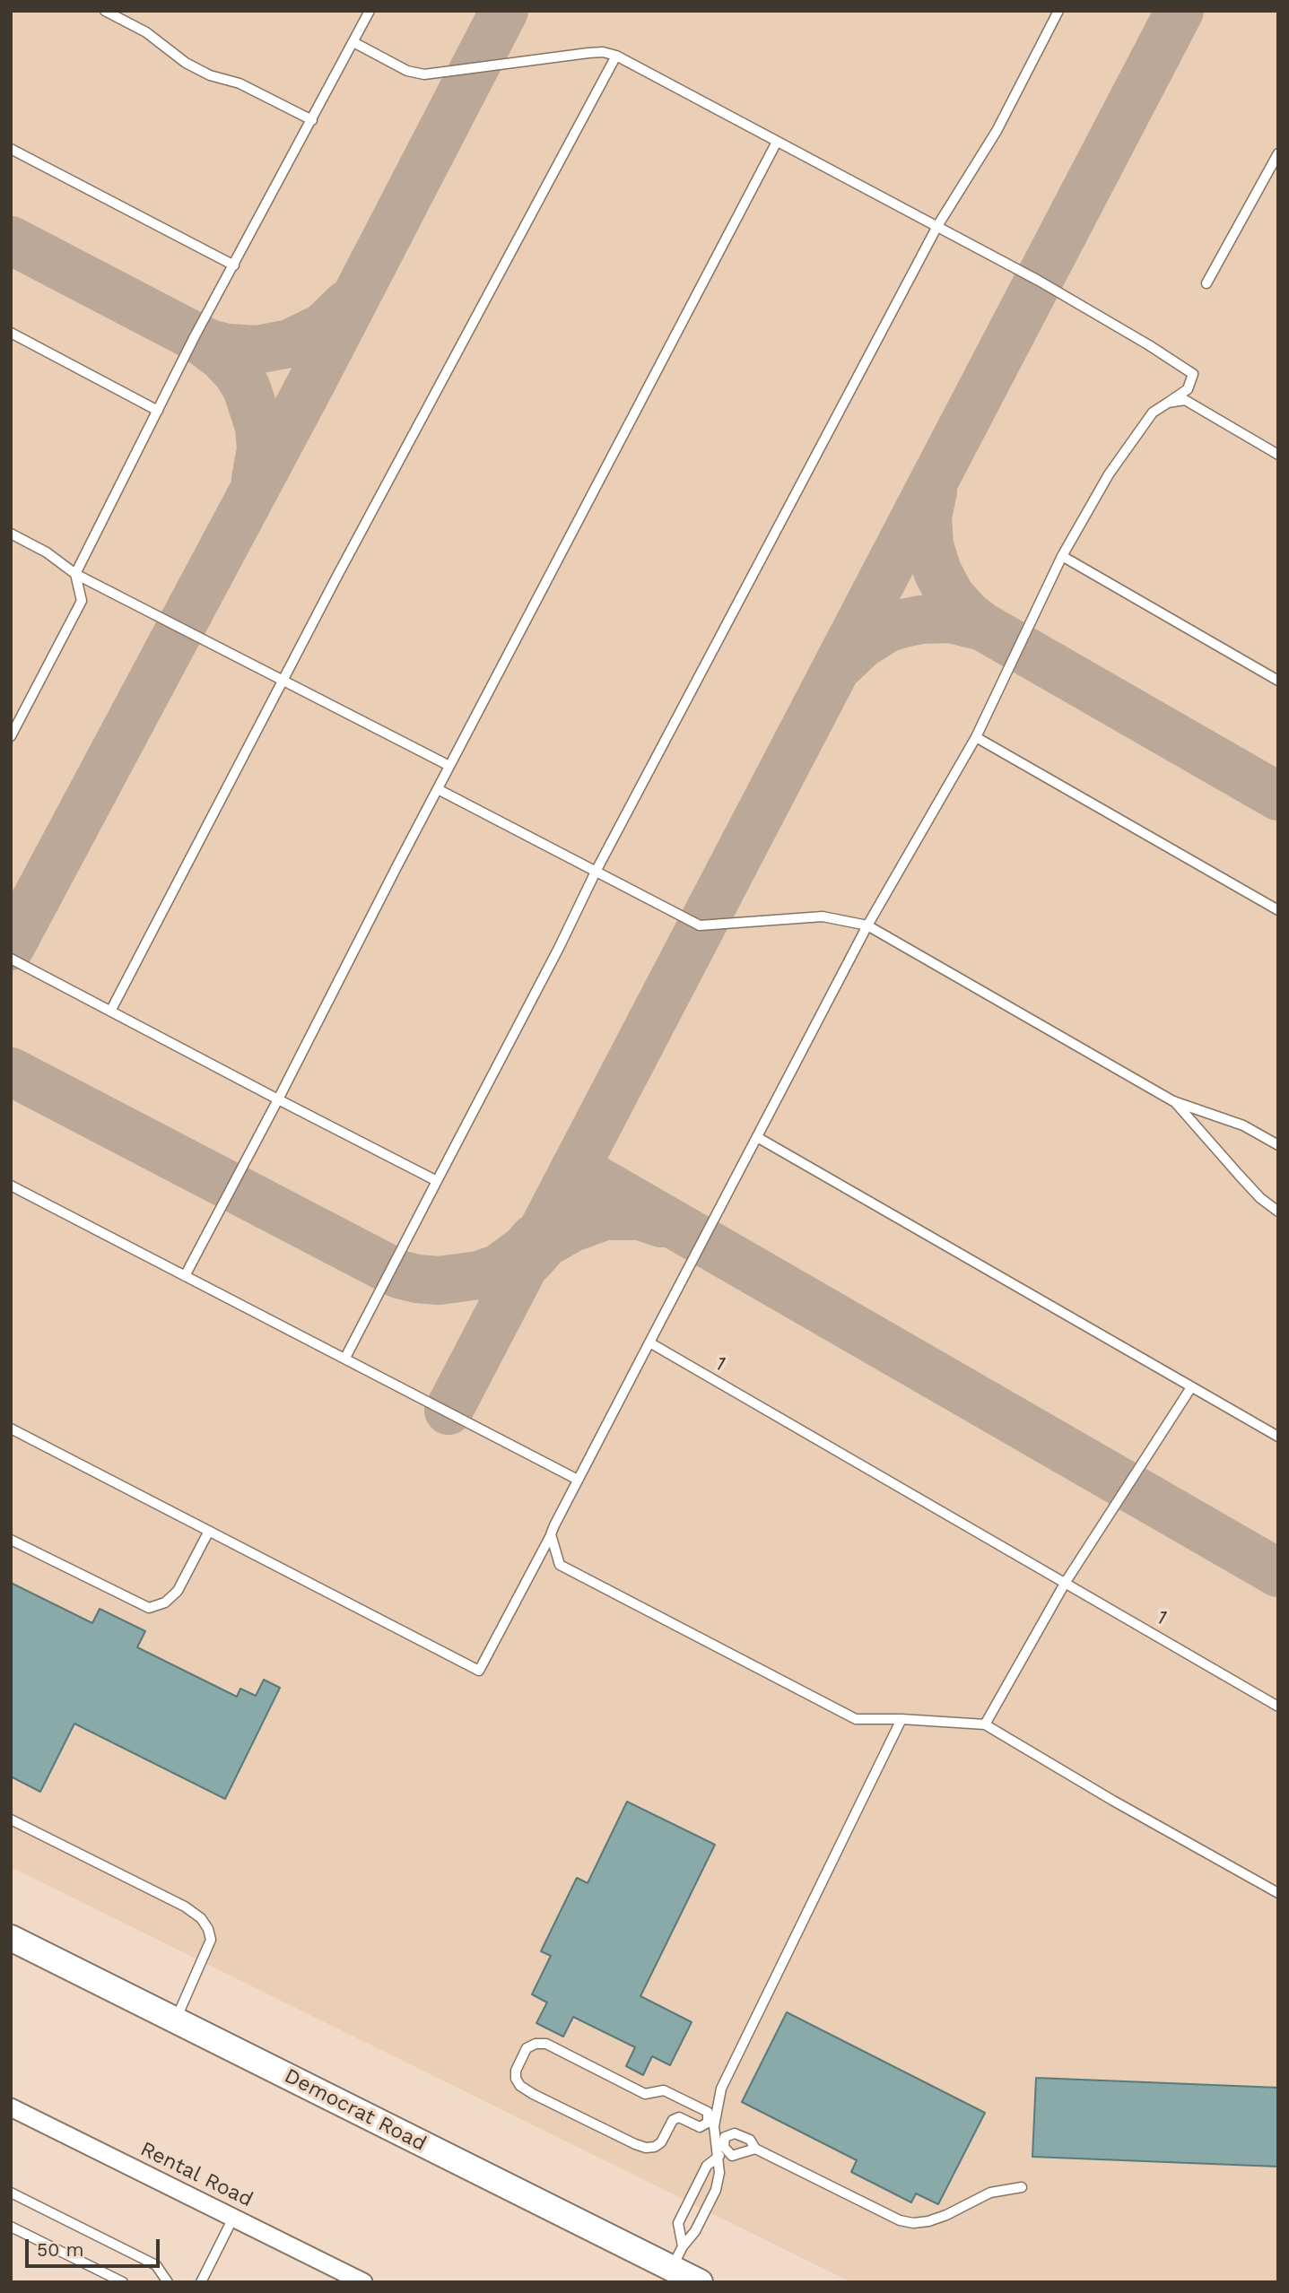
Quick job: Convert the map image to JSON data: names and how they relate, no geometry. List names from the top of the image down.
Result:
{
  "streets": {
    "main road": ["Democrat Road"],
    "street": ["Rental Road"],
    "lane": ["1"]
  },
  "scale_bar": "50 m"
}
